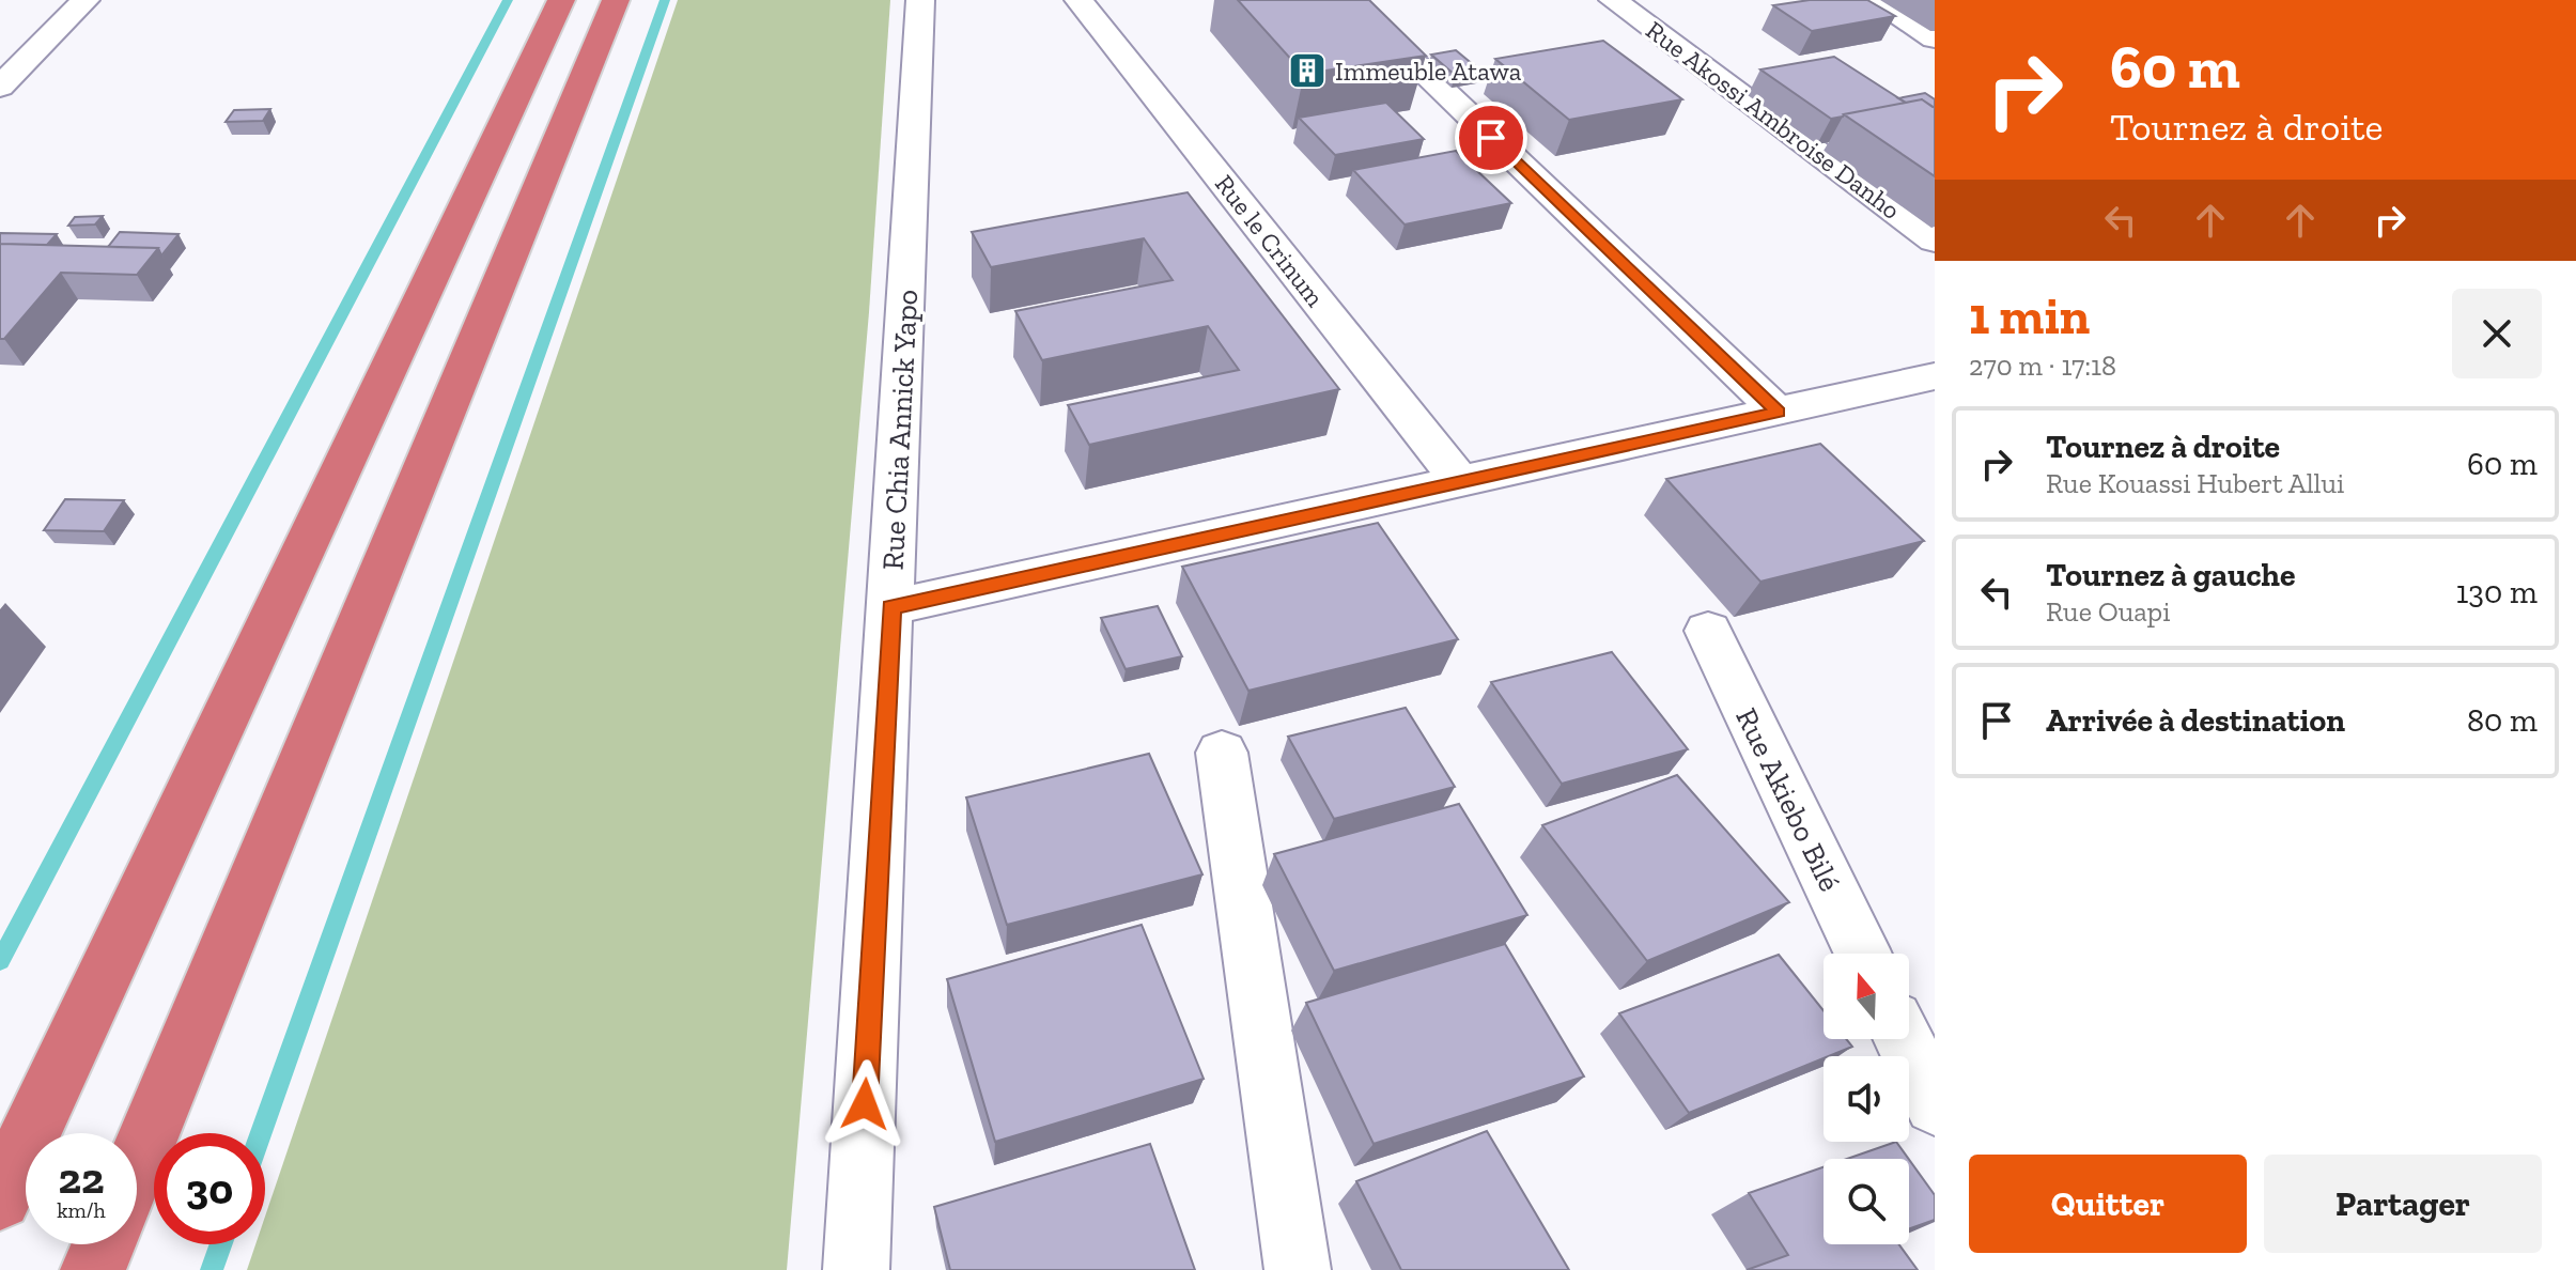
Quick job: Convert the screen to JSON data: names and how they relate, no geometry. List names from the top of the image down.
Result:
{
  "streets": {
    "street": [
      "Rue Akossi Ambroise Danho",
      "Rue le Crinum",
      "Rue Chia Annick Yapo",
      "Rue Akiebo Bilé"
    ]
  },
  "places": {
    "building": ["Immeuble Atawa"]
  },
  "north": "top",
  "page": {
    "turn": ["60 m", "Tournez à droite"],
    "heading": ["1 min", "270 m · 17:18"],
    "list": [
      {
        "name": "Tournez à droite",
        "note": "Rue Kouassi Hubert Allui",
        "value": "60 m"
      },
      {
        "name": "Tournez à gauche",
        "note": "Rue Ouapi",
        "value": "130 m"
      },
      {
        "name": "Arrivée à destination",
        "value": "80 m"
      }
    ],
    "speed": "22 km/h",
    "limit": "30",
    "buttons": ["Quitter", "Partager"]
  }
}
